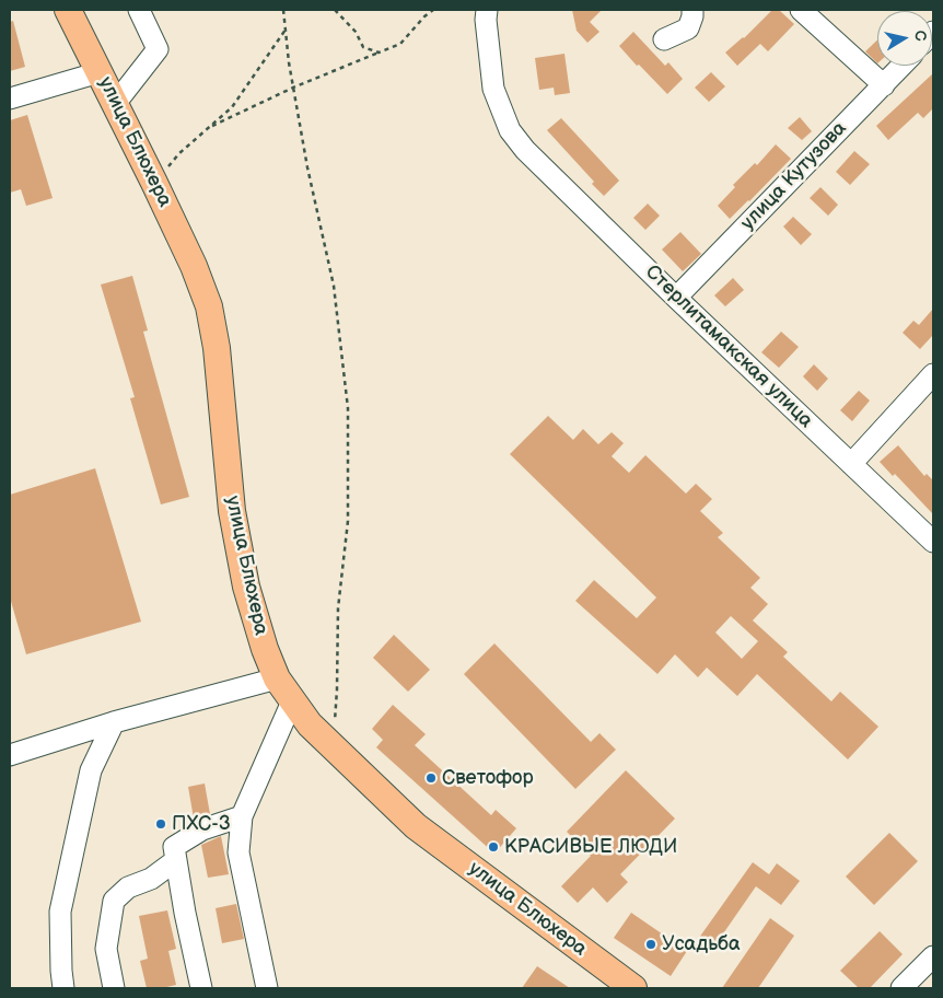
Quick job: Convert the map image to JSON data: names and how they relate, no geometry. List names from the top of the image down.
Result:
{
  "streets": {
    "main road": ["улица Блюхера"],
    "street": ["улица Кутузова", "Стерлитамакская улица"]
  },
  "crossings": [
    ["улица Кутузова", "Стерлитамакская улица"]
  ],
  "places": [
    "Светофор",
    "ПХС-3",
    "КРАСИВЫЕ ЛЮДИ",
    "Усадьба"
  ],
  "north": "right"
}
